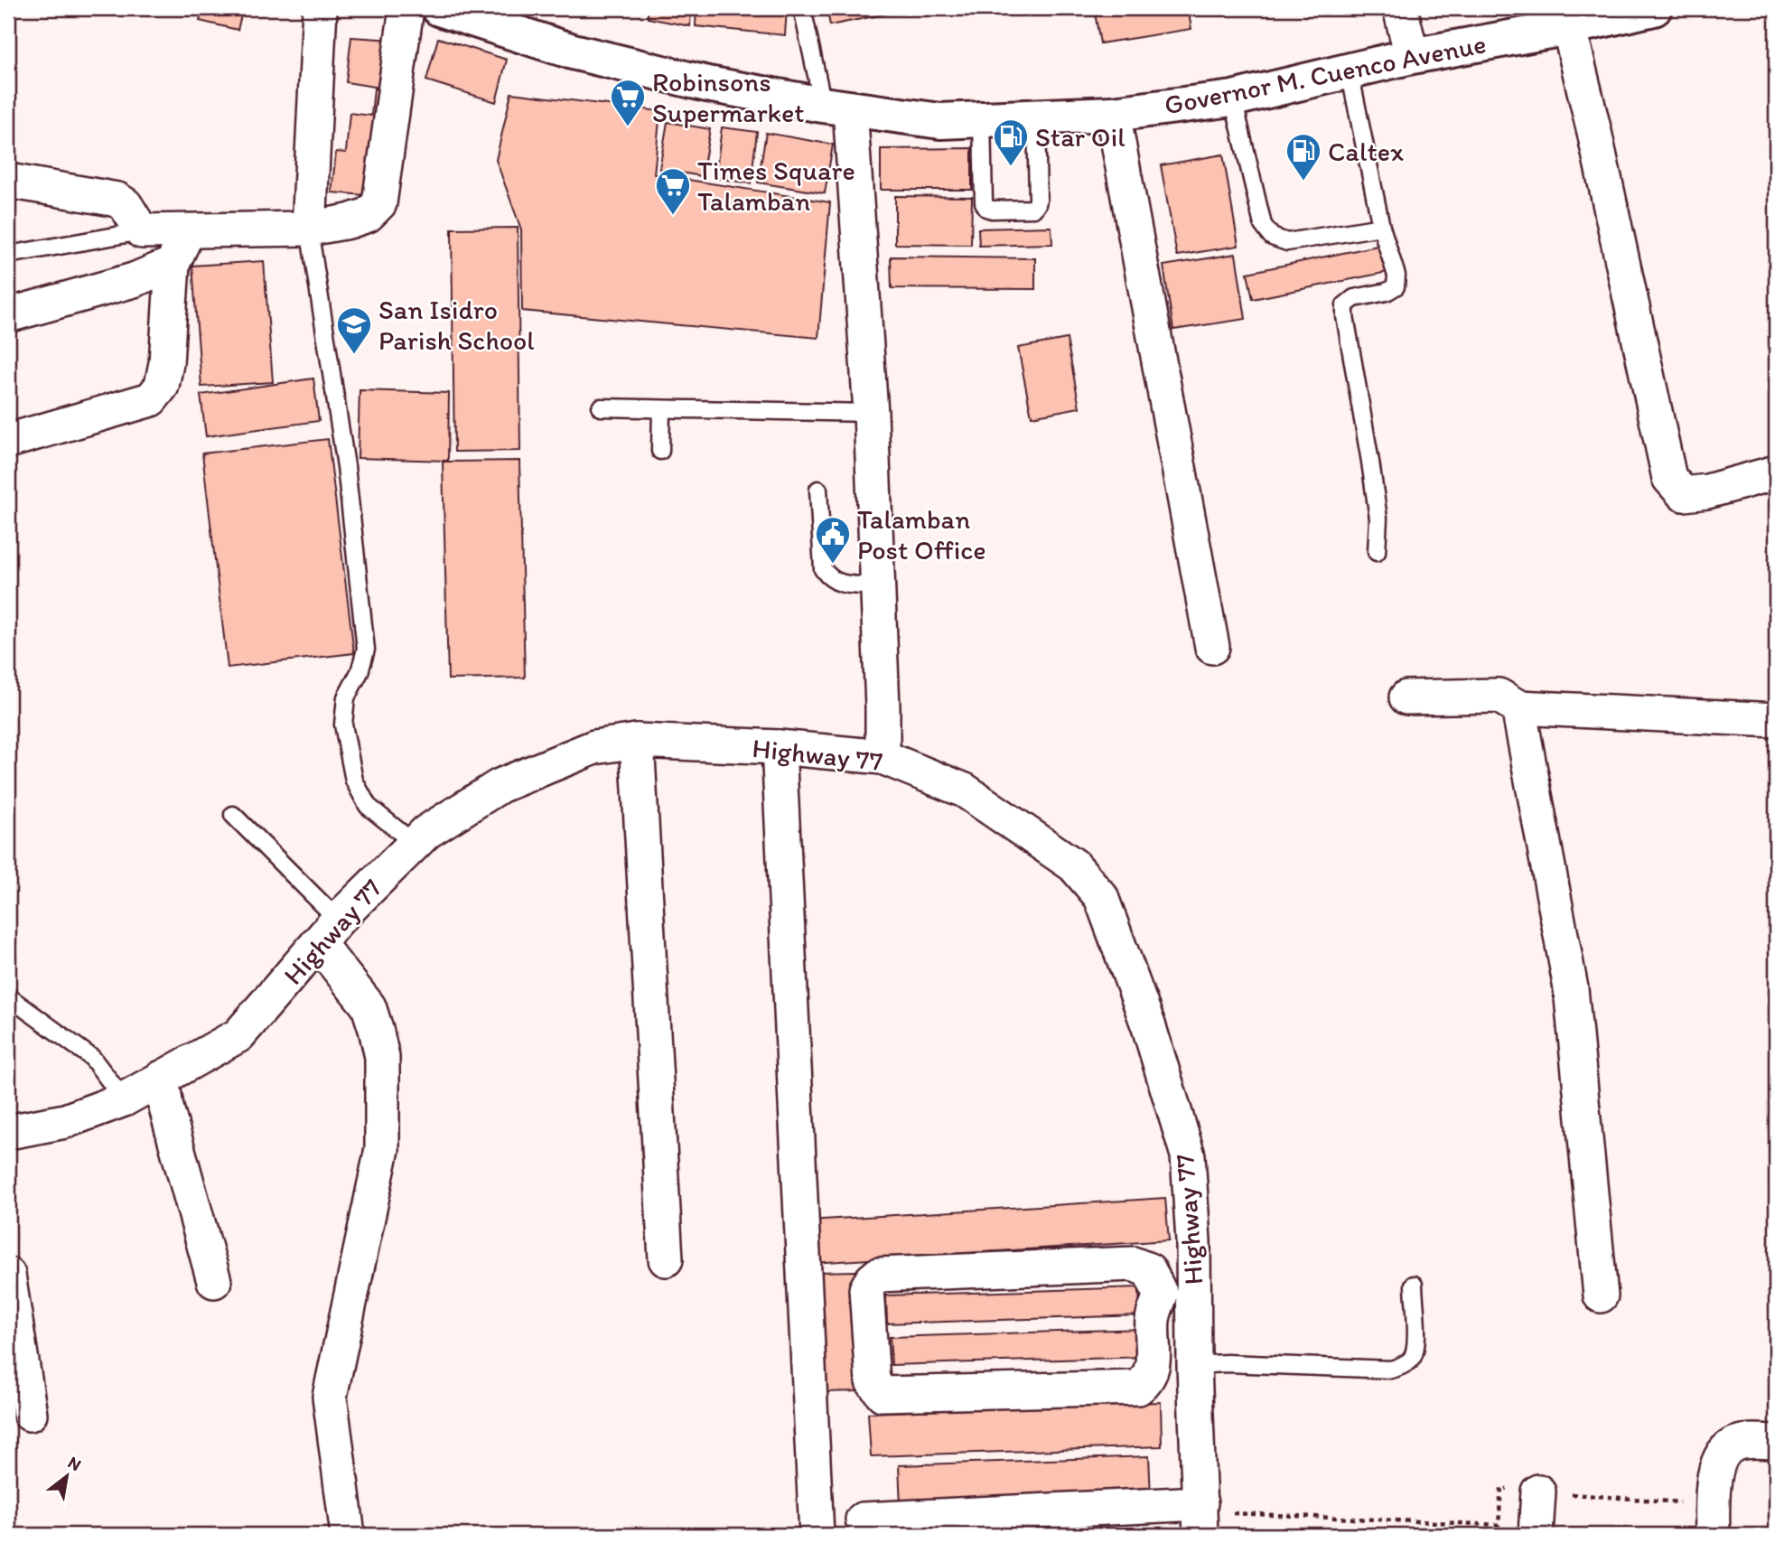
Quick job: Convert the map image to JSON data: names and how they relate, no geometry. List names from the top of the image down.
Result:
{
  "streets": {
    "main road": ["Governor M. Cuenco Avenue"],
    "street": ["Highway 77"]
  },
  "places": {
    "supermarket": ["Robinsons Supermarket", "Times Square Talamban"],
    "fuel station": ["Star Oil", "Caltex"],
    "school or university": ["San Isidro Parish School"],
    "public building": ["Talamban Post Office"]
  },
  "north": "top right"
}
